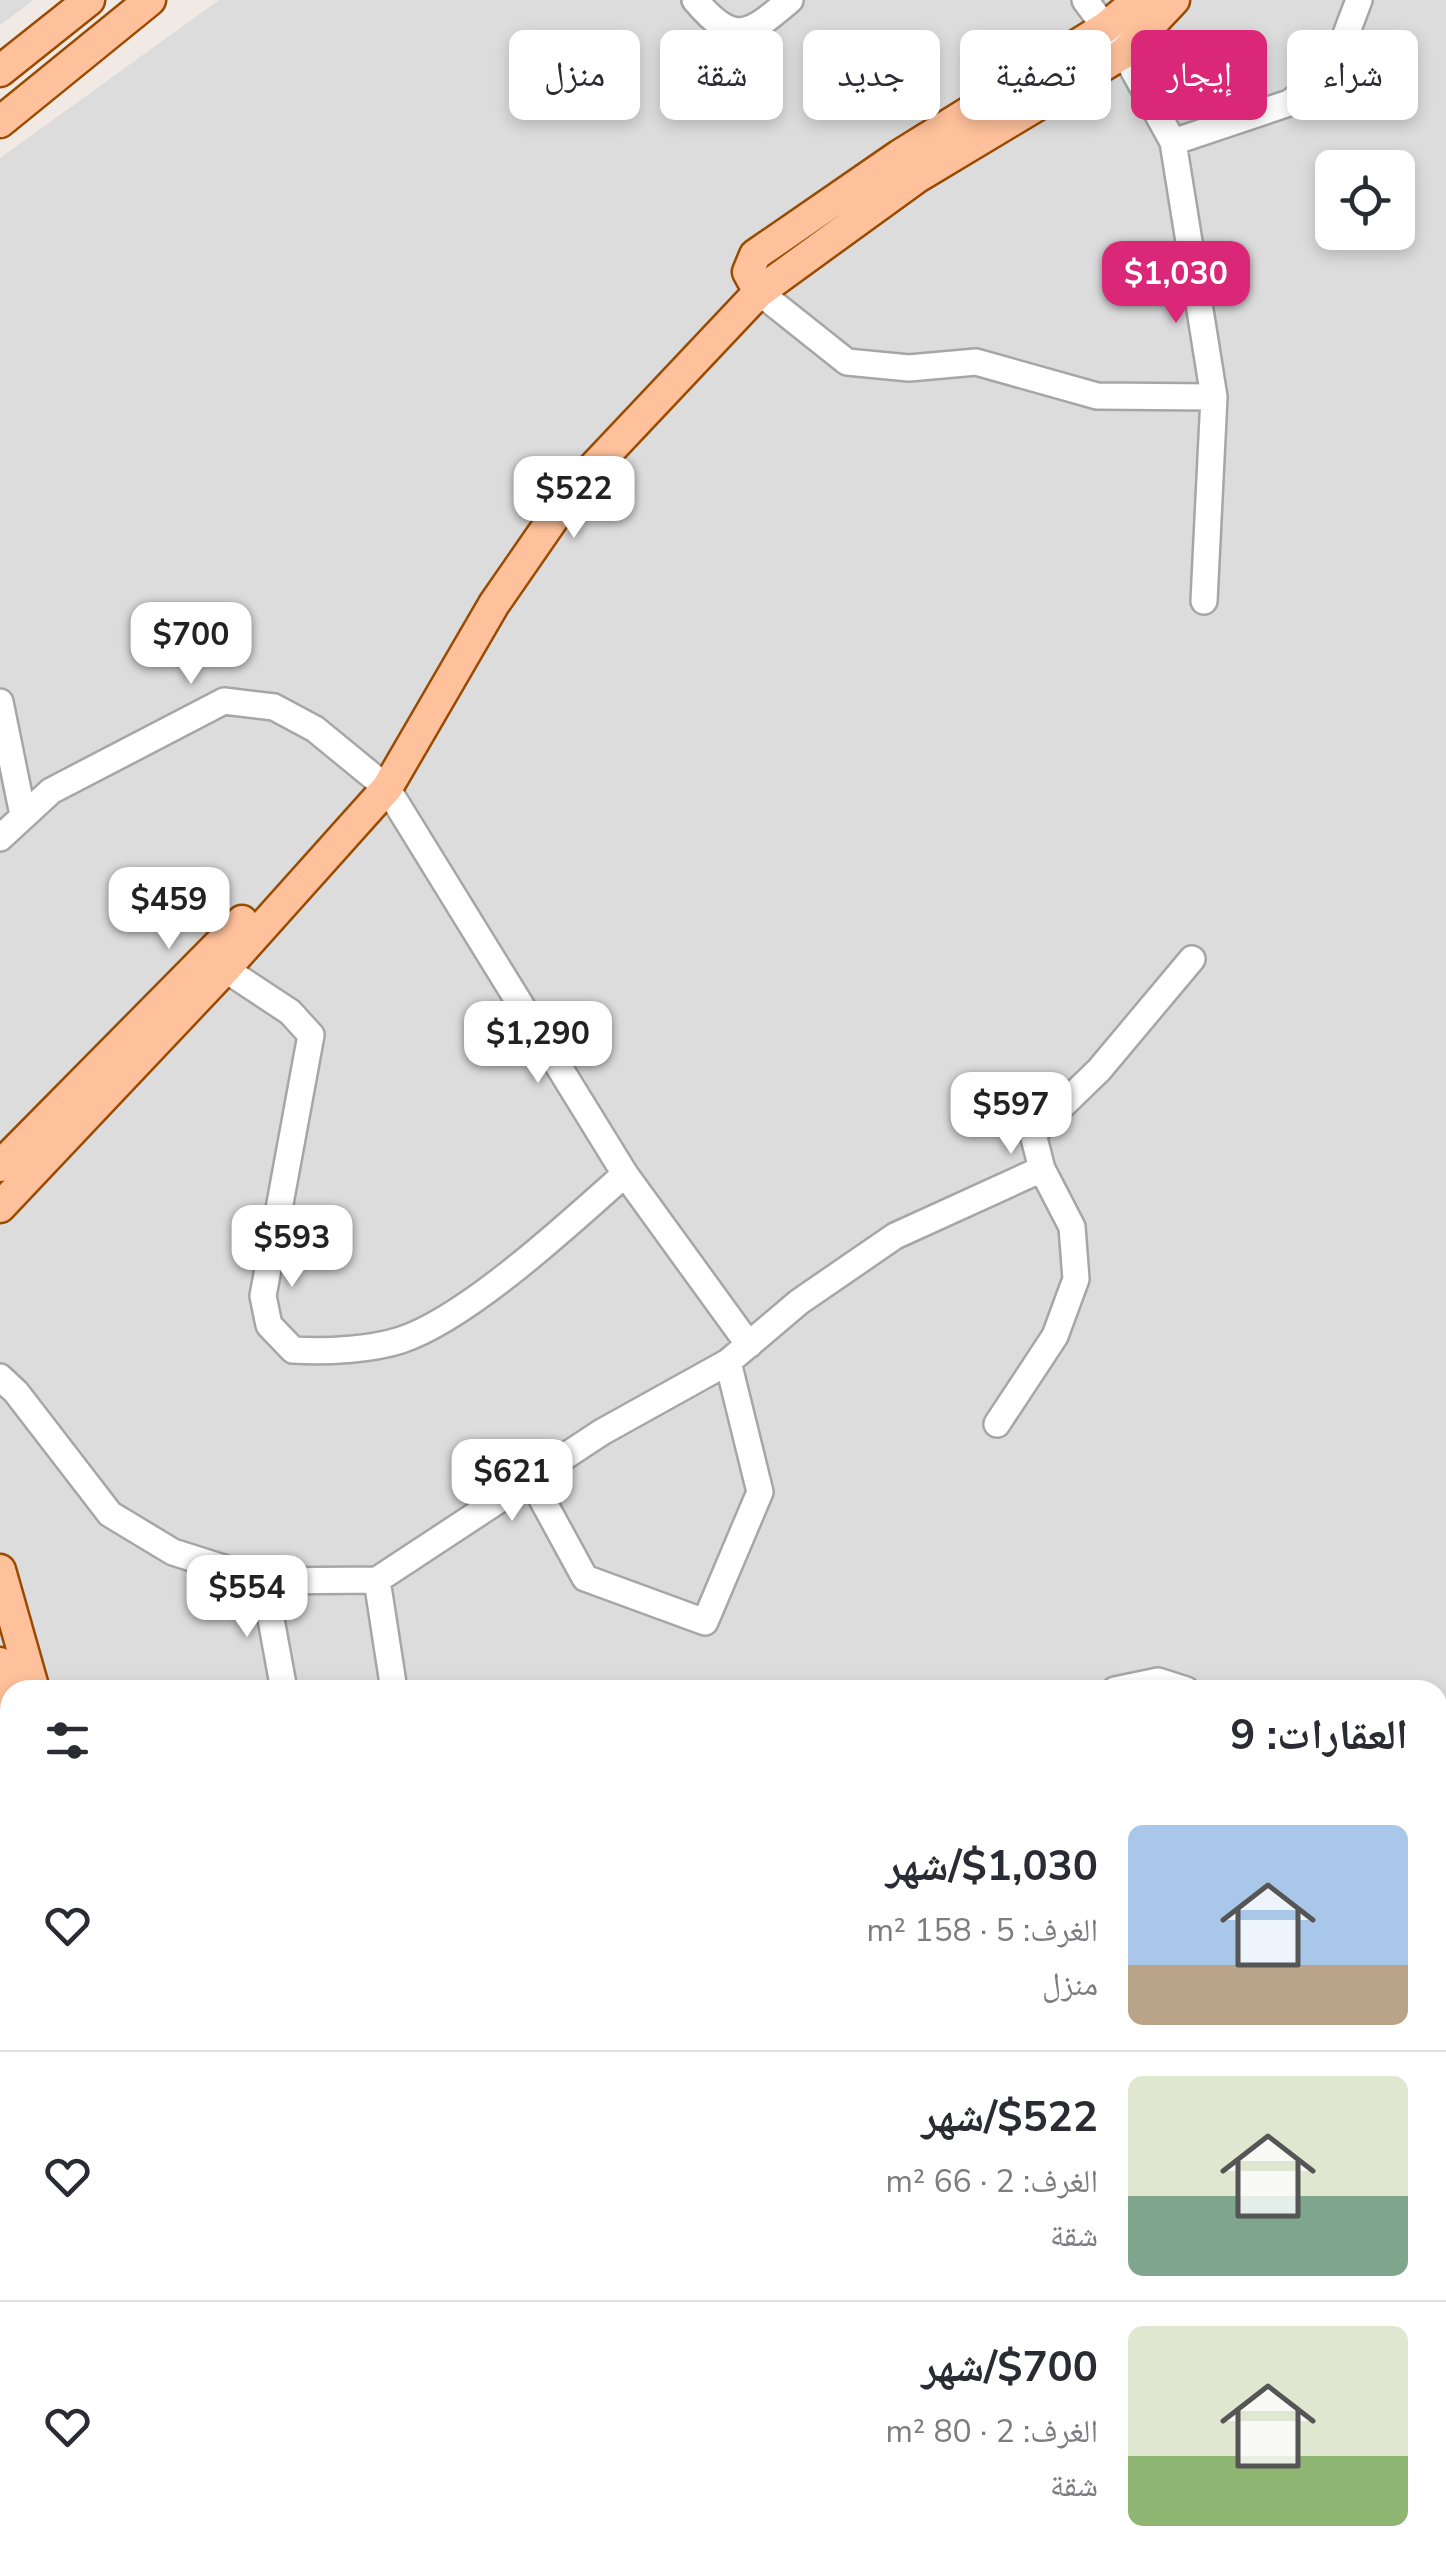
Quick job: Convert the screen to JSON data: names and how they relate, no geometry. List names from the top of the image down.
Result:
{
  "page": {
    "chip": [
      "شراء",
      "إيجار",
      "تصفية",
      "جديد",
      "شقة",
      "منزل"
    ],
    "price": [
      "$1,030",
      "$522",
      "$700",
      "$459",
      "$1,290",
      "$597",
      "$593",
      "$621",
      "$554"
    ],
    "heading": "العقارات: 9",
    "list": [
      {
        "name": "$1,030/شهر",
        "note": "الغرف: 5 · 158 m² · منزل"
      },
      {
        "name": "$522/شهر",
        "note": "الغرف: 2 · 66 m² · شقة"
      },
      {
        "name": "$700/شهر",
        "note": "الغرف: 2 · 80 m² · شقة"
      }
    ]
  }
}
